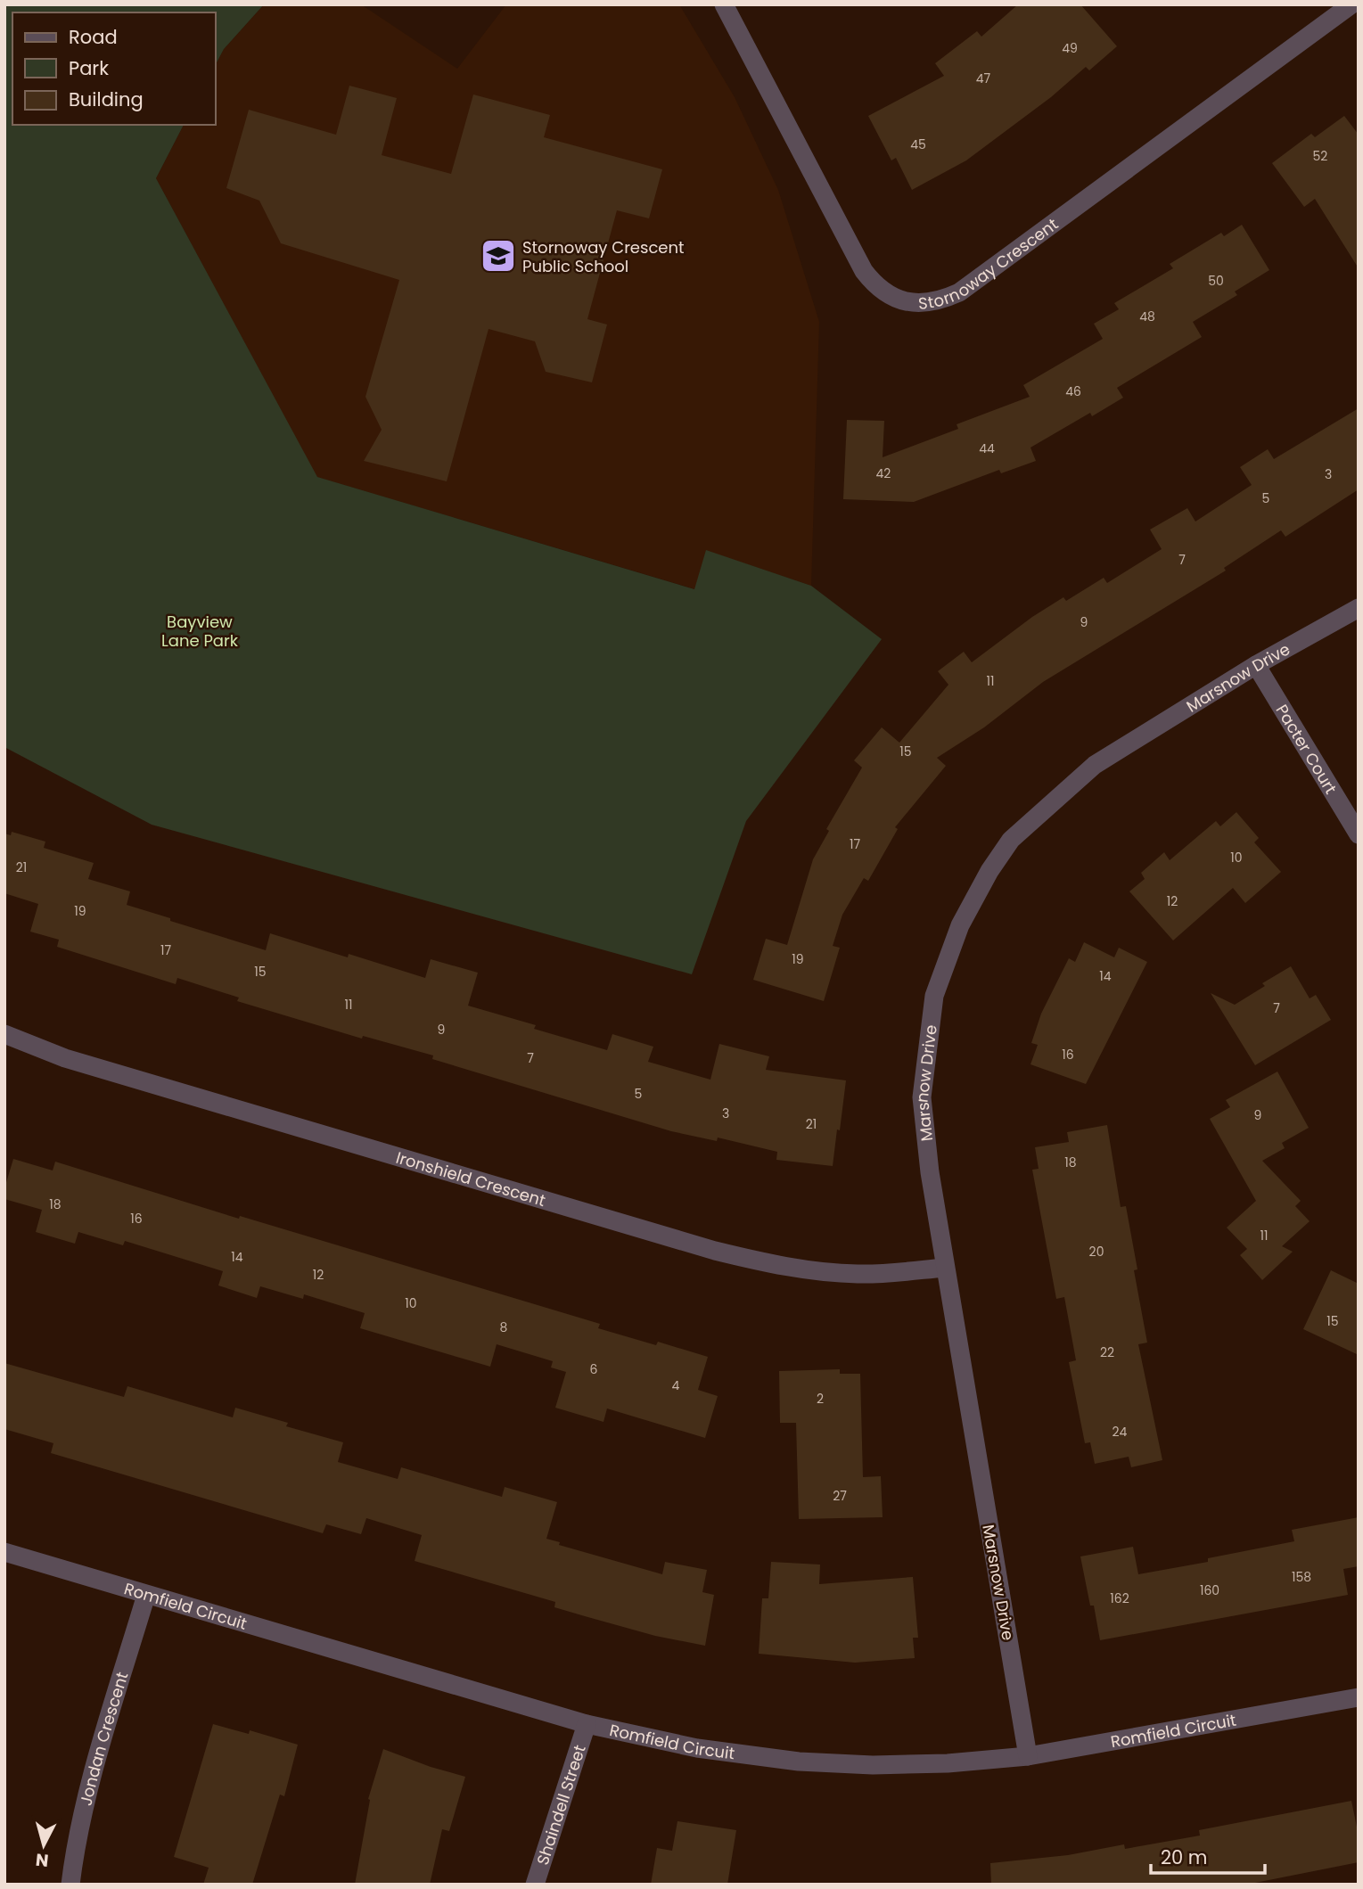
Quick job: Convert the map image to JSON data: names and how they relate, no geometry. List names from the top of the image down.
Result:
{
  "streets": {
    "street": [
      "Stornoway Crescent",
      "Marsnow Drive",
      "Pacter Court",
      "Ironshield Crescent",
      "Romfield Circuit",
      "Jondan Crescent",
      "Shaindell Street"
    ]
  },
  "crossings": [
    ["Marsnow Drive", "Pacter Court"],
    ["Marsnow Drive", "Ironshield Crescent"],
    ["Marsnow Drive", "Romfield Circuit"],
    ["Romfield Circuit", "Jondan Crescent"],
    ["Romfield Circuit", "Shaindell Street"]
  ],
  "parks": ["Bayview Lane Park"],
  "places": {
    "school or university": ["Stornoway Crescent Public School"]
  },
  "house_numbers": [
    "49",
    "47",
    "45",
    "52",
    "50",
    "48",
    "46",
    "44",
    "42",
    "3",
    "5",
    "7",
    "9",
    "11",
    "15",
    "17",
    "10",
    "21",
    "12",
    "19",
    "17",
    "19",
    "15",
    "14",
    "11",
    "7",
    "9",
    "16",
    "7",
    "5",
    "3",
    "9",
    "21",
    "18",
    "18",
    "16",
    "11",
    "20",
    "14",
    "12",
    "10",
    "15",
    "8",
    "22",
    "6",
    "4",
    "2",
    "24",
    "27",
    "158",
    "160",
    "162"
  ],
  "legend": ["Road", "Park", "Building"],
  "scale_bar": "20 m",
  "north": "bottom"
}
